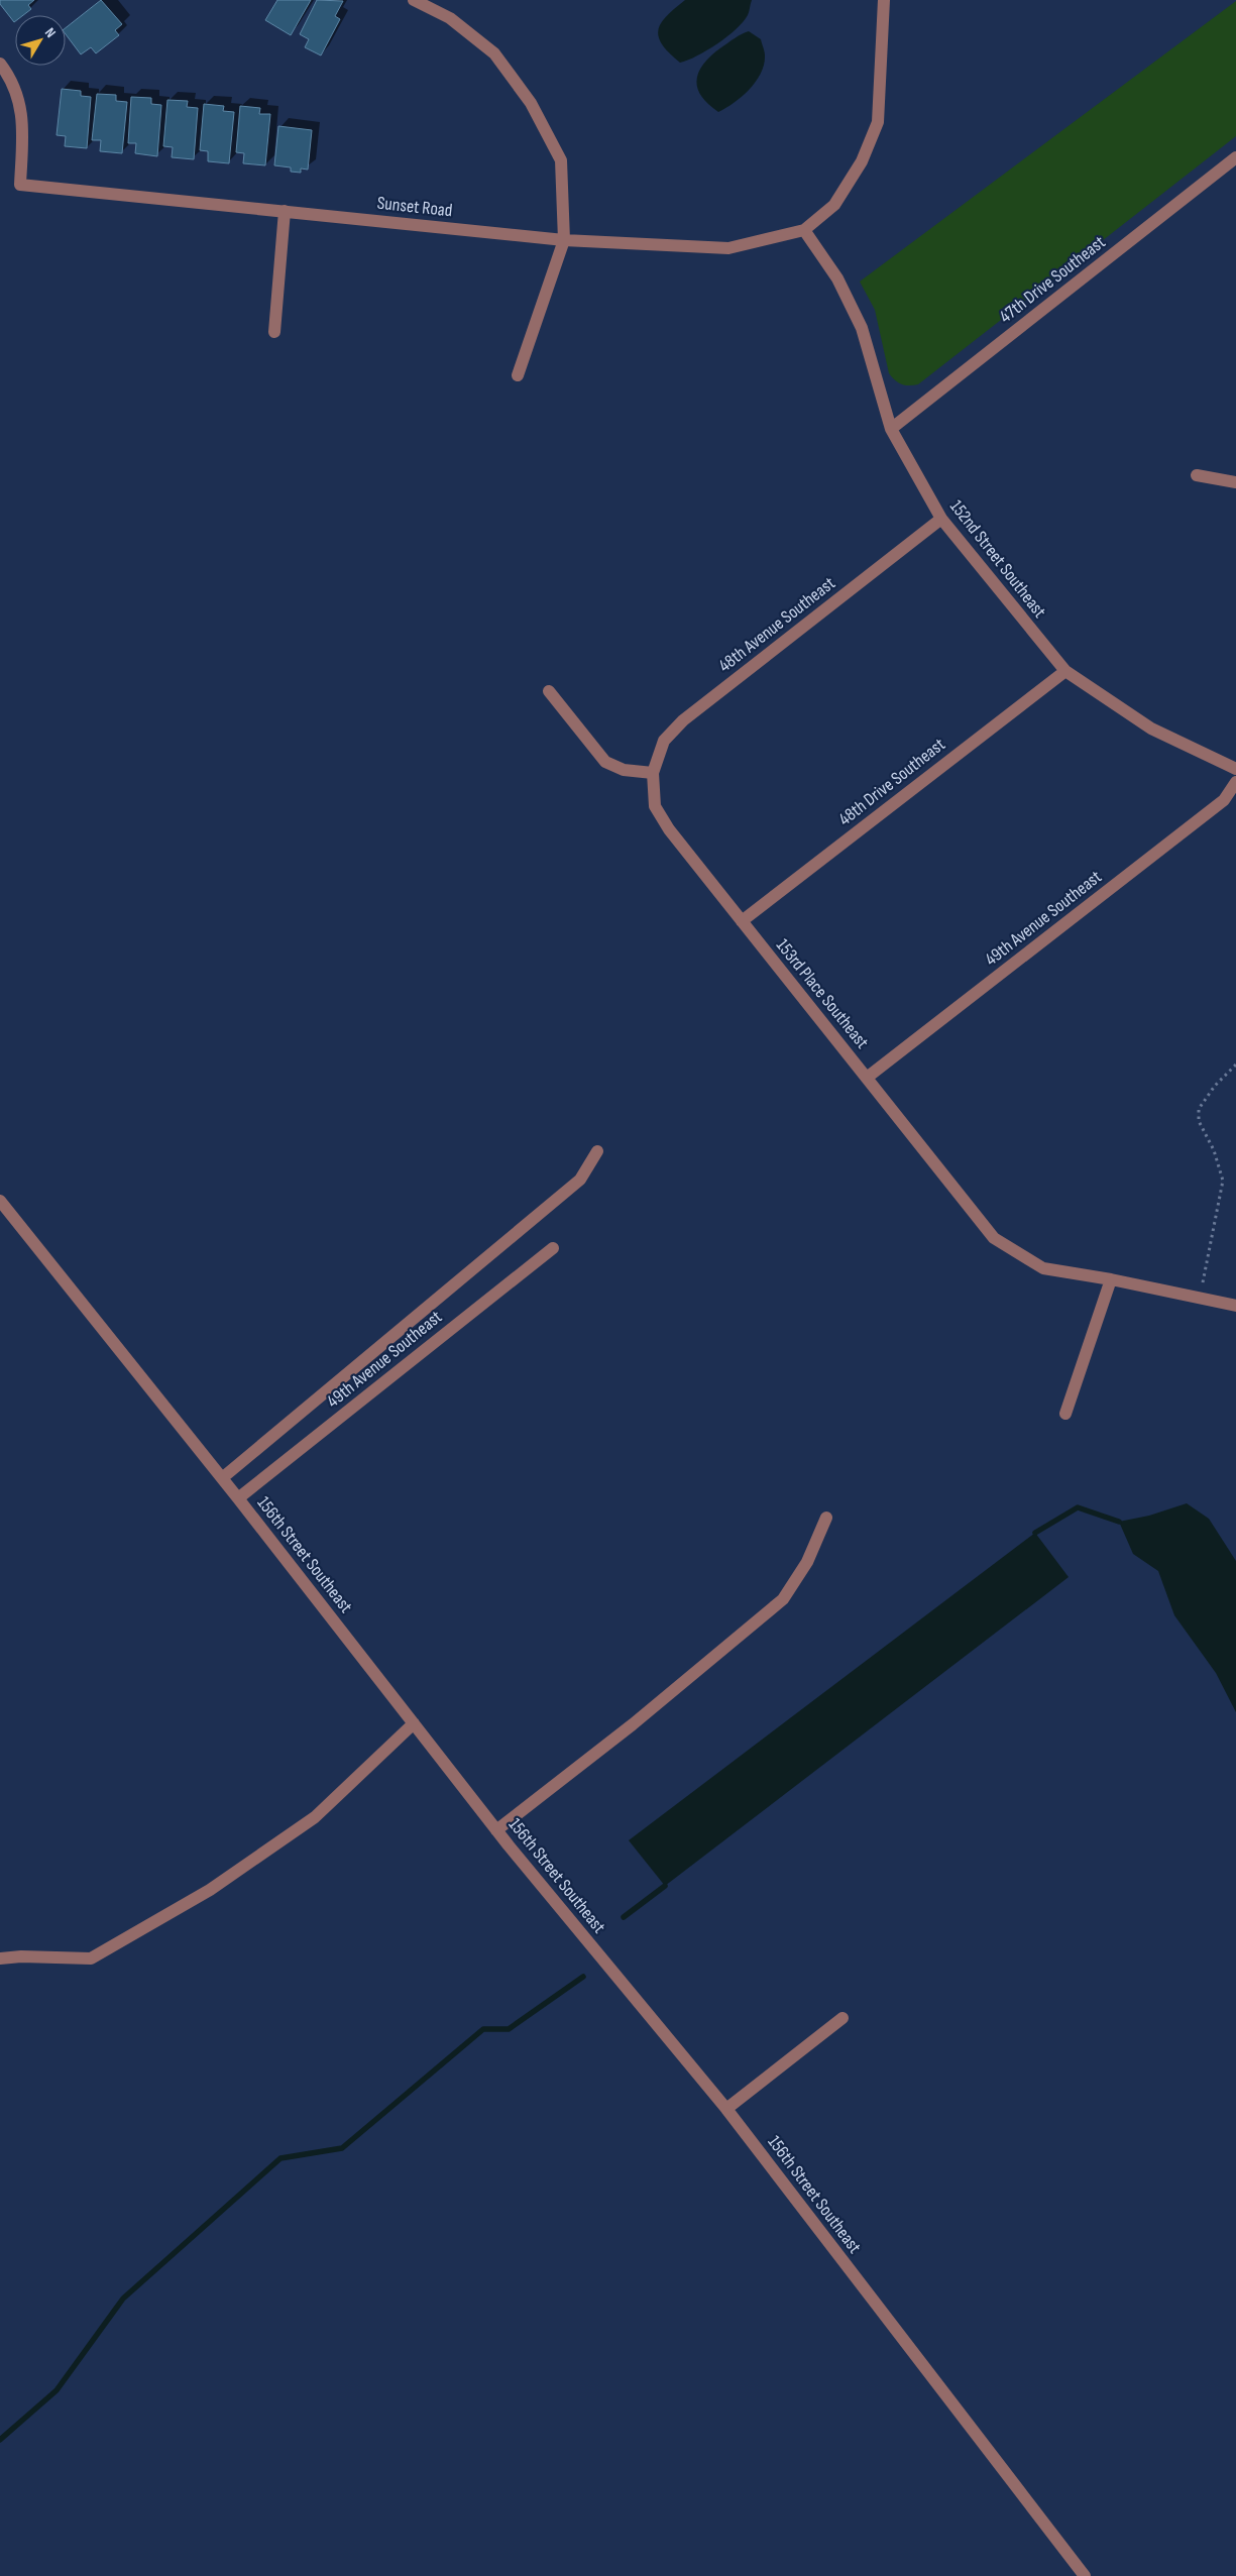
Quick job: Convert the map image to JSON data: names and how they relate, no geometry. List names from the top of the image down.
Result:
{
  "streets": {
    "street": [
      "Sunset Road",
      "47th Drive Southeast",
      "152nd Street Southeast",
      "48th Avenue Southeast",
      "48th Drive Southeast",
      "49th Avenue Southeast",
      "153rd Place Southeast",
      "156th Street Southeast"
    ]
  },
  "crossings": [
    ["Sunset Road", "152nd Street Southeast"],
    ["47th Drive Southeast", "152nd Street Southeast"],
    ["152nd Street Southeast", "48th Avenue Southeast"],
    ["152nd Street Southeast", "48th Drive Southeast"],
    ["48th Avenue Southeast", "153rd Place Southeast"],
    ["48th Drive Southeast", "153rd Place Southeast"],
    ["49th Avenue Southeast", "153rd Place Southeast"],
    ["49th Avenue Southeast", "156th Street Southeast"]
  ],
  "north": "top right"
}
